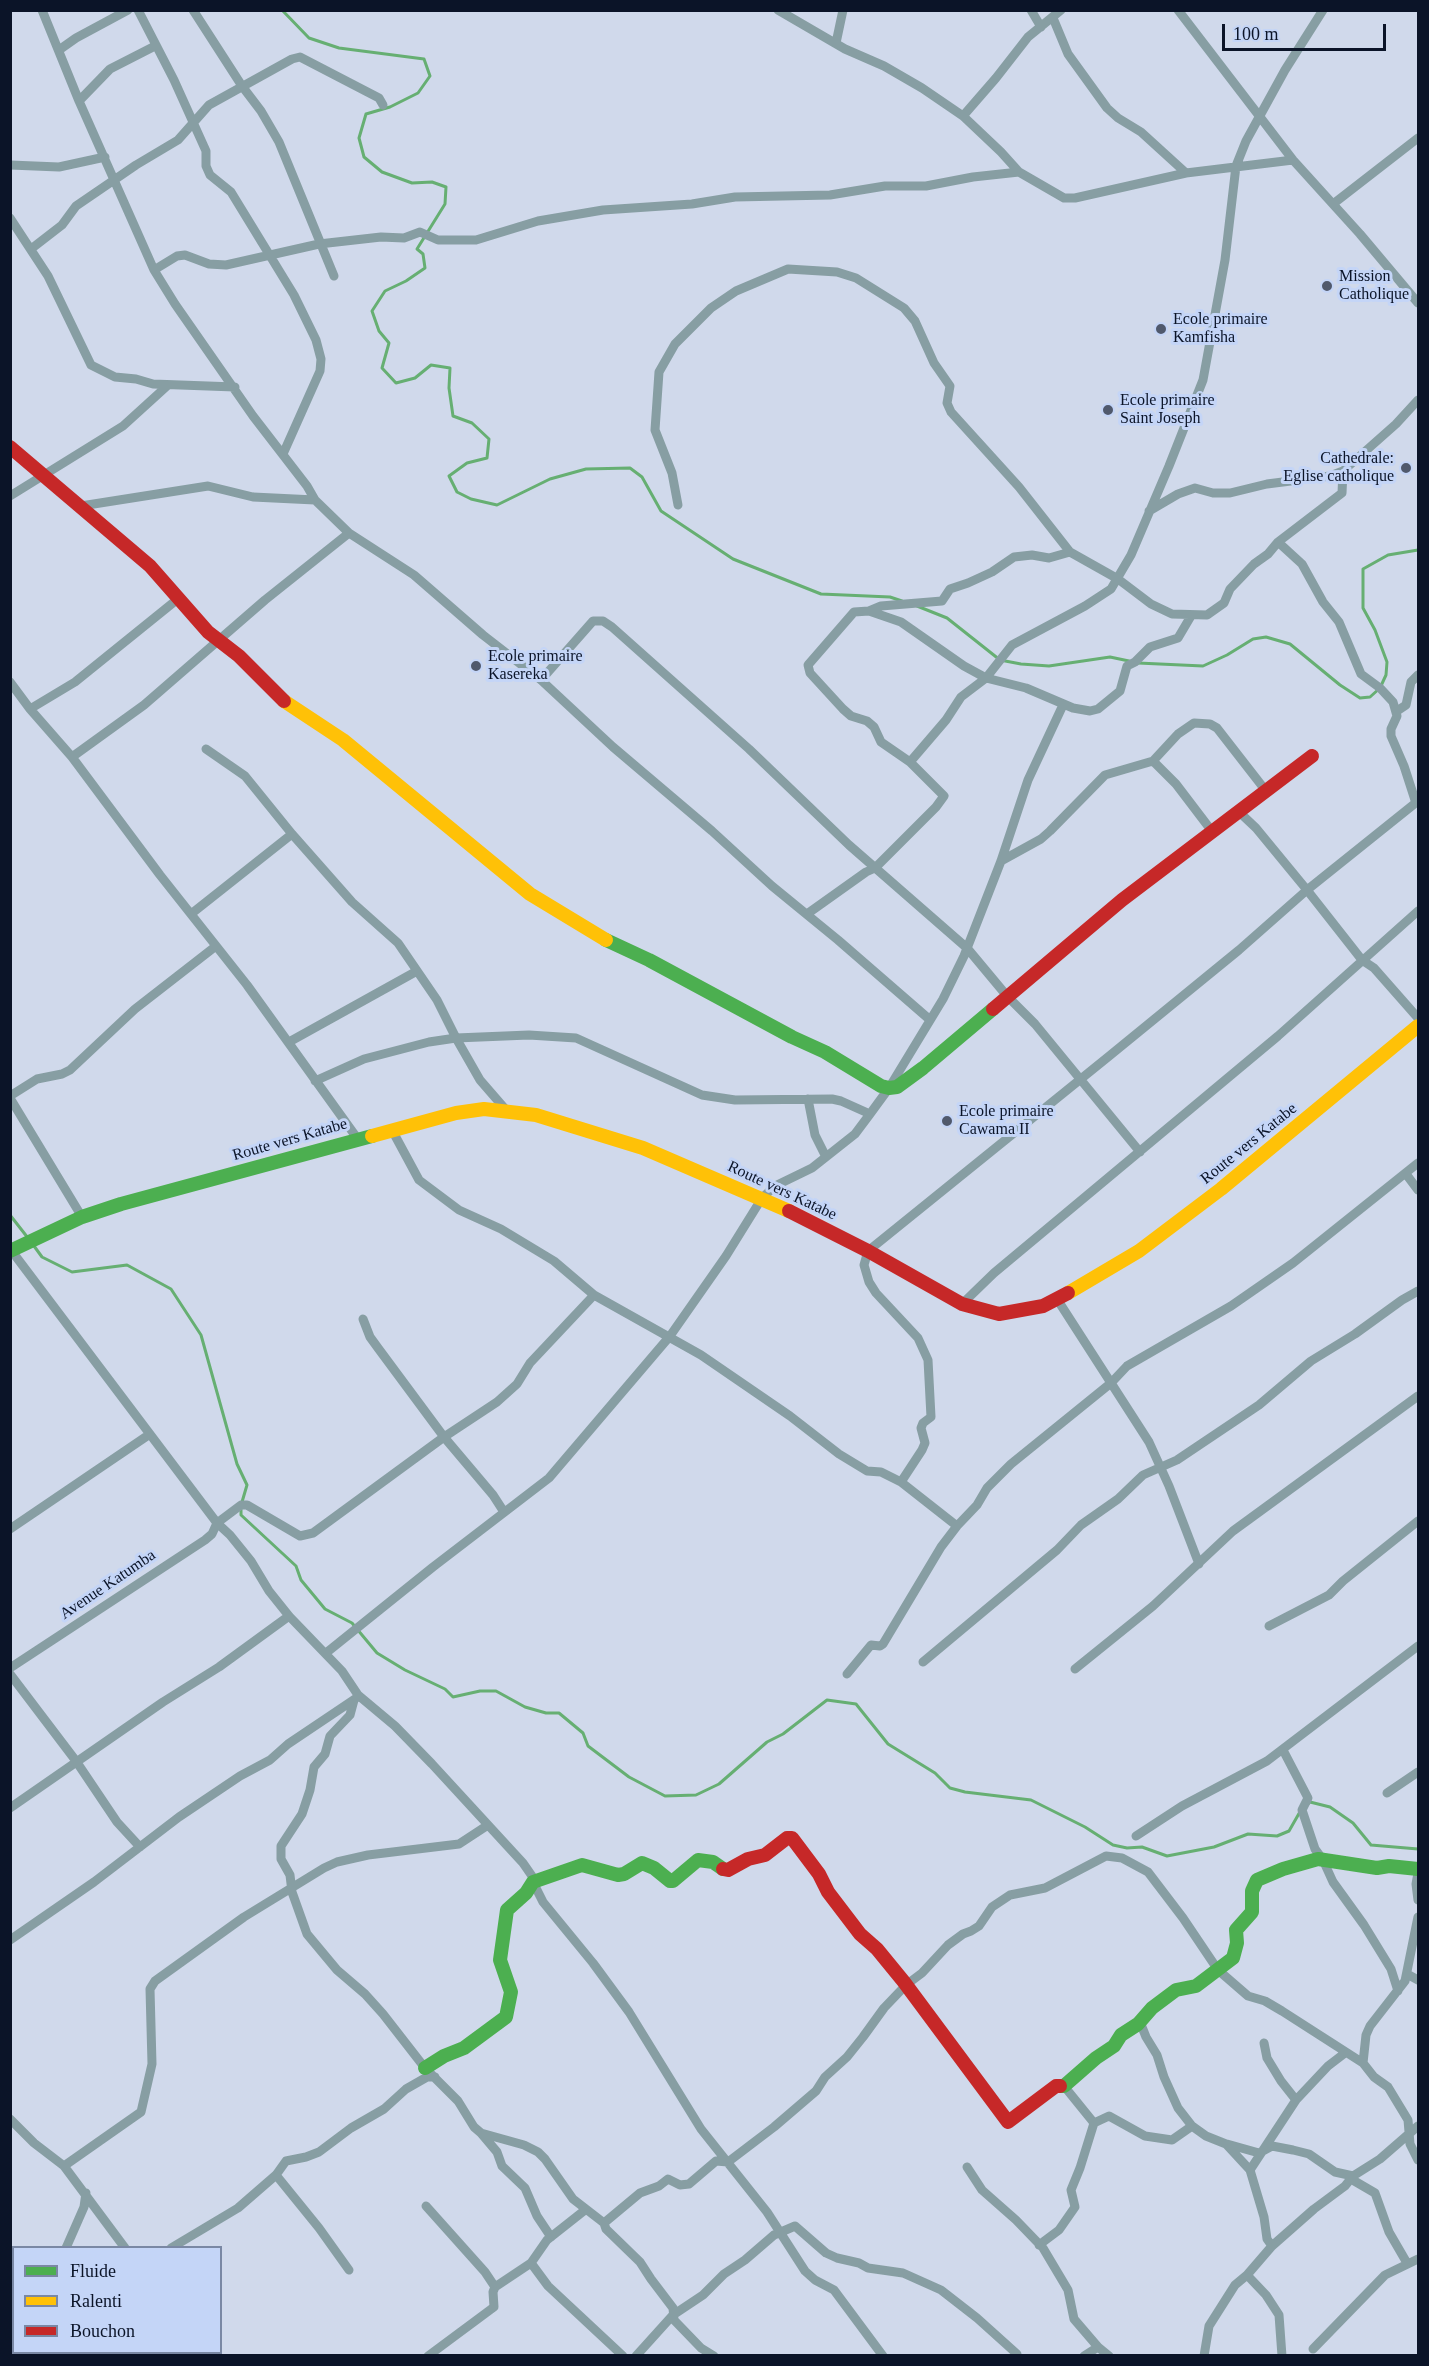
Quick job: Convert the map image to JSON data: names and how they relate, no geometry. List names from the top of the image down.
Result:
{
  "streets": {
    "street": ["Route vers Katabe", "Avenue Katumba"]
  },
  "places": [
    "Mission Catholique",
    "Ecole primaire Kamfisha",
    "Ecole primaire Saint Joseph",
    "Cathedrale: Eglise catholique",
    "Ecole primaire Kasereka",
    "Ecole primaire Cawama II"
  ],
  "legend": ["Fluide", "Ralenti", "Bouchon"],
  "scale_bar": "100 m"
}
